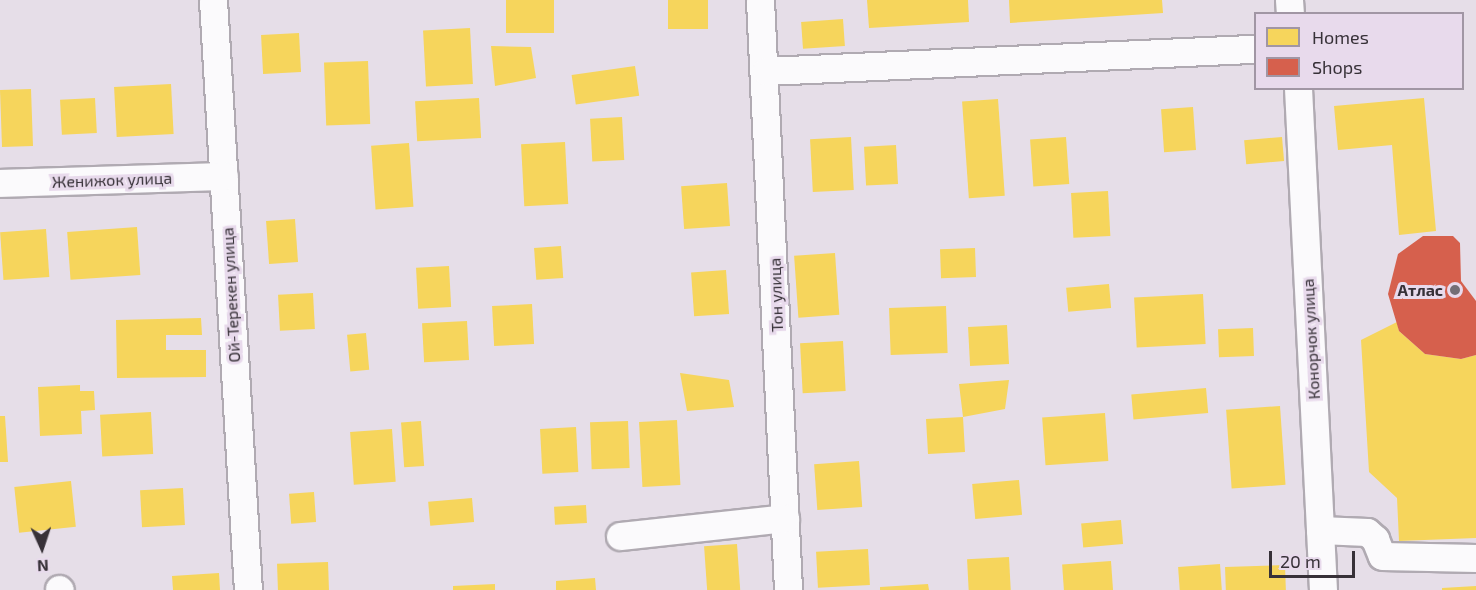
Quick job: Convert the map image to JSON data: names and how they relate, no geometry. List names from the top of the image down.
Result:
{
  "streets": {
    "street": [
      "Женижок улица",
      "Ой-Терекен улица",
      "Тон улица",
      "Конорчок улица"
    ]
  },
  "crossings": [
    ["Женижок улица", "Ой-Терекен улица"]
  ],
  "places": ["Атлас"],
  "legend": ["Homes", "Shops"],
  "scale_bar": "20 m",
  "north": "bottom"
}
